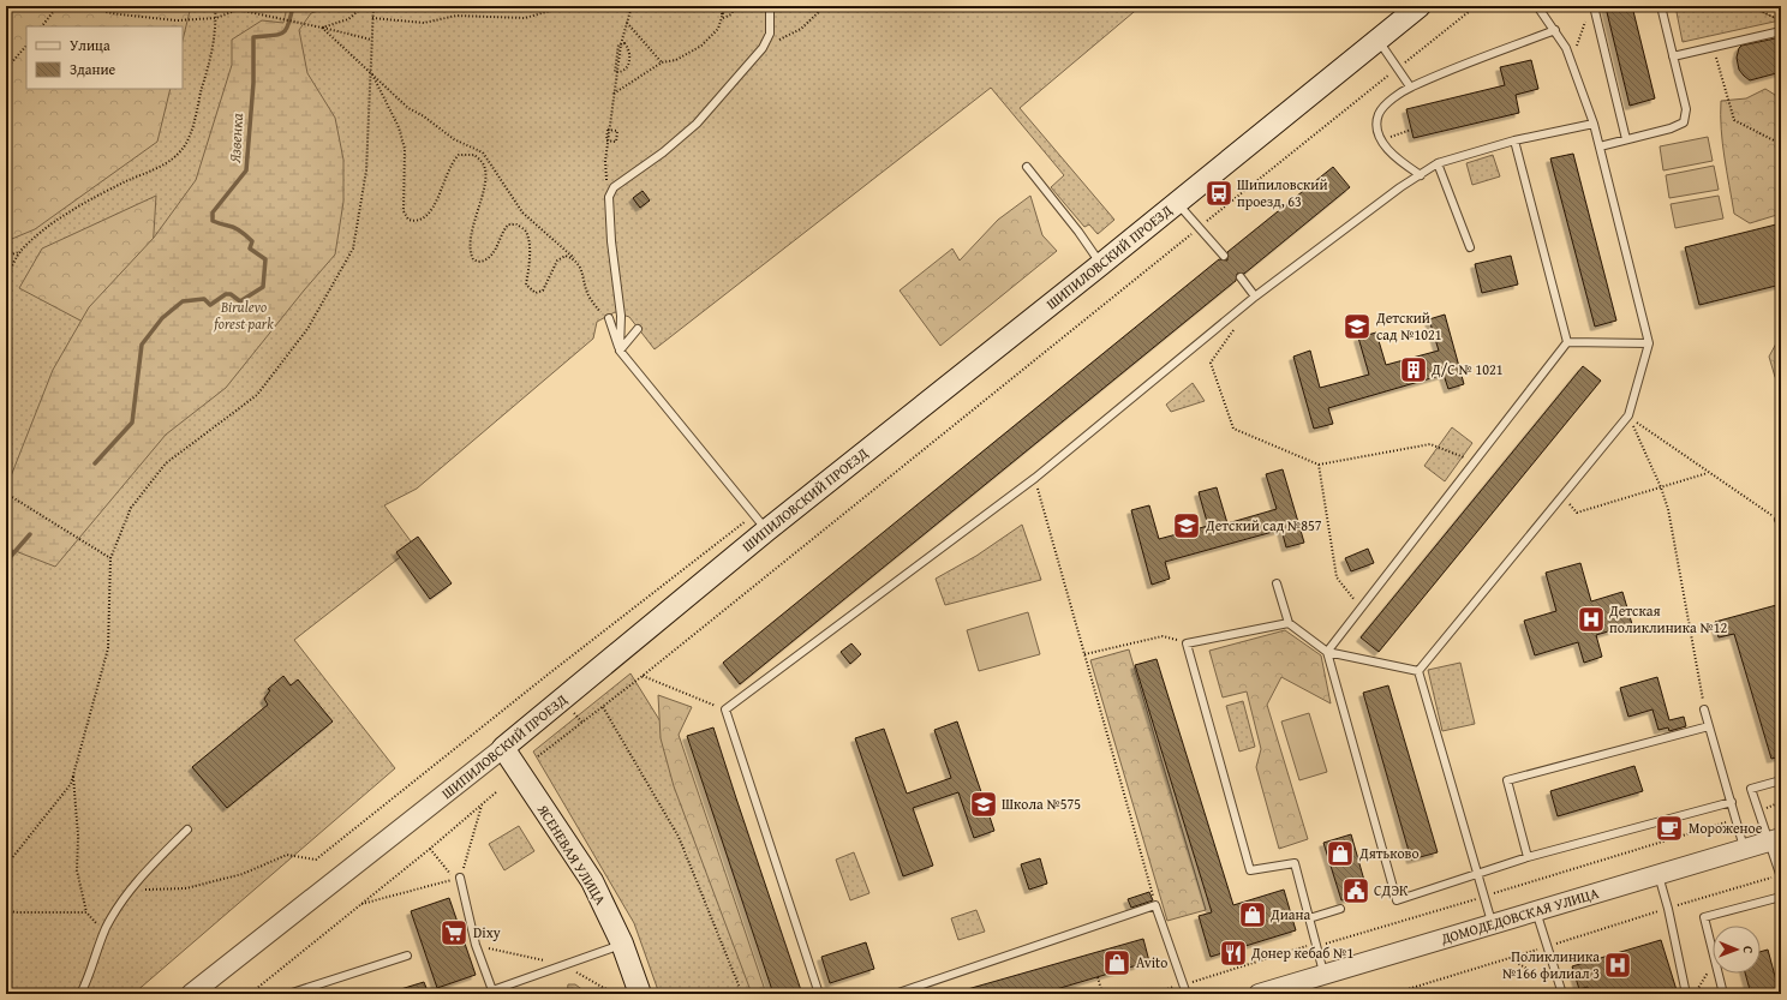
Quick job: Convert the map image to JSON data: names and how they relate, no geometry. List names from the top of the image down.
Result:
{
  "streets": {
    "main road": ["ШИПИЛОВСКИЙ ПРОЕЗД", "ЯСЕНЕВАЯ УЛИЦА"],
    "street": ["ДОМОДЕДОВСКАЯ УЛИЦА"]
  },
  "crossings": [
    ["ШИПИЛОВСКИЙ ПРОЕЗД", "ЯСЕНЕВАЯ УЛИЦА"]
  ],
  "water": ["Язвенка"],
  "parks": ["Birulevo forest park"],
  "places": {
    "bus stop": ["Шипиловский проезд, 63"],
    "school or university": ["Детский сад №1021", "Детский сад №857", "Школа №575"],
    "building": ["Д/C № 1021"],
    "hospital": ["Детская поликлиника №12", "Поликлиника №166 филиал 3"],
    "cafe": ["Мороженое"],
    "shop": ["Дятьково", "Диана", "Avito"],
    "public building": ["СДЭК"],
    "supermarket": ["Dixy"],
    "restaurant": ["Донер кебаб №1"]
  },
  "legend": ["Улица", "Здание"],
  "north": "right"
}
